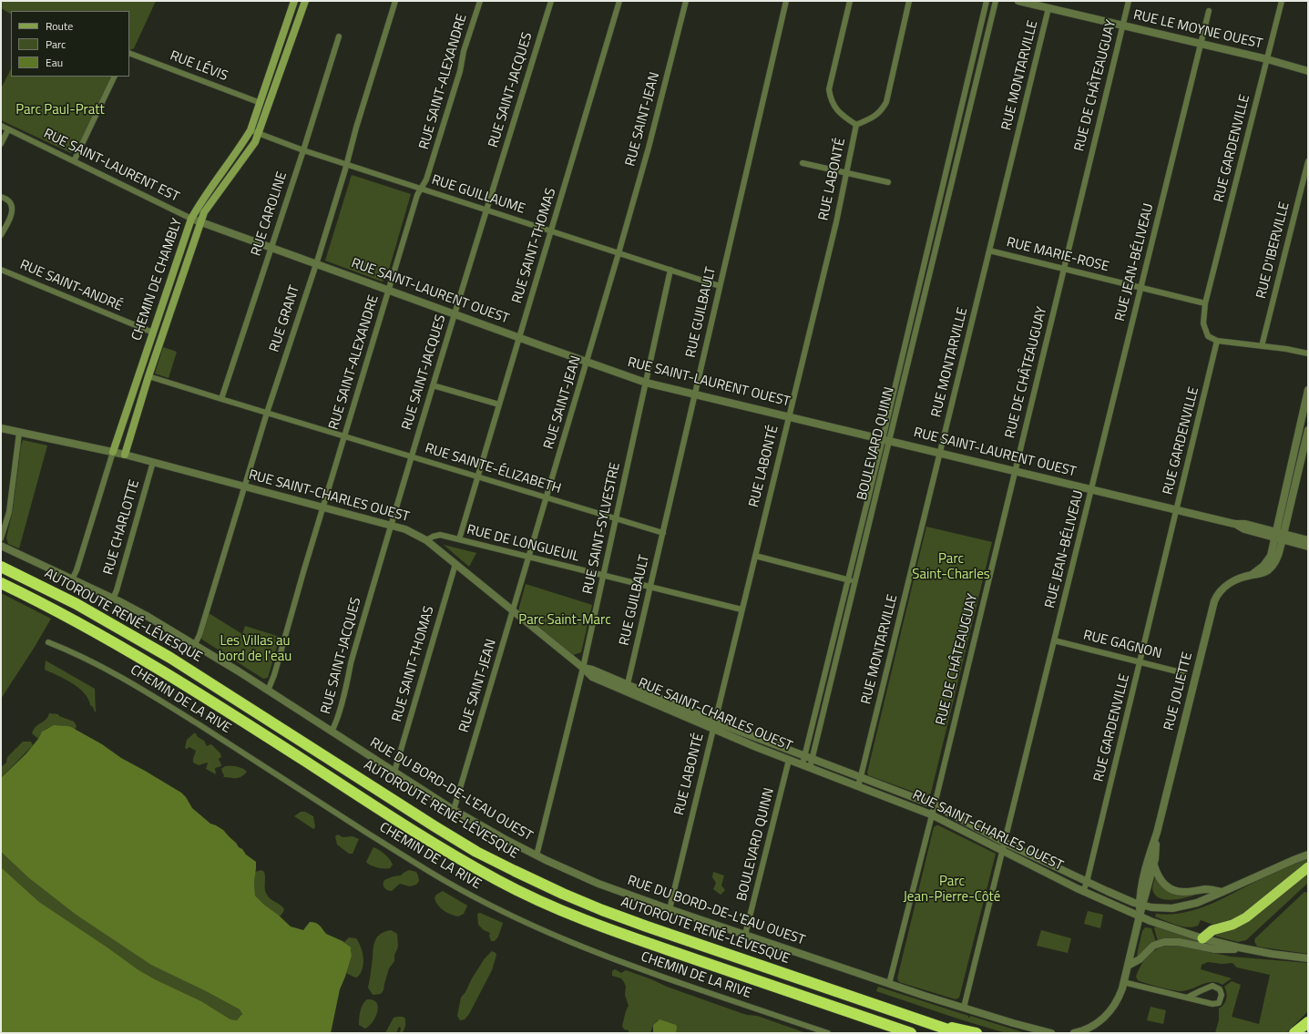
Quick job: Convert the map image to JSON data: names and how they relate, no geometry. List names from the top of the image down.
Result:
{
  "streets": {
    "highway": ["AUTOROUTE RENÉ-LÉVESQUE"],
    "main road": ["CHEMIN DE CHAMBLY"],
    "street": [
      "RUE LE MOYNE OUEST",
      "RUE LÉVIS",
      "RUE MONTARVILLE",
      "RUE SAINT-ALEXANDRE",
      "RUE DE CHÂTEAUGUAY",
      "RUE SAINT-JACQUES",
      "RUE SAINT-JEAN",
      "RUE GARDENVILLE",
      "RUE SAINT-LAURENT EST",
      "RUE LABONTÉ",
      "RUE GUILLAUME",
      "RUE CAROLINE",
      "RUE SAINT-THOMAS",
      "RUE D'IBERVILLE",
      "RUE MARIE-ROSE",
      "RUE JEAN-BÉLIVEAU",
      "RUE SAINT-ANDRÉ",
      "RUE SAINT-LAURENT OUEST",
      "RUE GUILBAULT",
      "RUE GRANT",
      "BOULEVARD QUINN",
      "RUE SAINTE-ÉLIZABETH",
      "RUE SAINT-CHARLES OUEST",
      "RUE CHARLOTTE",
      "RUE SAINT-SYLVESTRE",
      "RUE DE LONGUEUIL",
      "RUE GAGNON",
      "RUE JOLIETTE",
      "CHEMIN DE LA RIVE",
      "RUE DU BORD-DE-L'EAU OUEST"
    ]
  },
  "crossings": [
    ["RUE LE MOYNE OUEST", "RUE MONTARVILLE"],
    ["RUE LE MOYNE OUEST", "RUE DE CHÂTEAUGUAY"],
    ["RUE LE MOYNE OUEST", "RUE GARDENVILLE"],
    ["RUE LE MOYNE OUEST", "RUE JEAN-BÉLIVEAU"],
    ["RUE LÉVIS", "CHEMIN DE CHAMBLY"],
    ["RUE MONTARVILLE", "RUE MARIE-ROSE"],
    ["RUE MONTARVILLE", "RUE SAINT-LAURENT OUEST"],
    ["RUE MONTARVILLE", "RUE SAINT-CHARLES OUEST"],
    ["RUE SAINT-ALEXANDRE", "RUE GUILLAUME"],
    ["RUE SAINT-ALEXANDRE", "RUE SAINT-LAURENT OUEST"],
    ["RUE SAINT-ALEXANDRE", "RUE SAINTE-ÉLIZABETH"],
    ["RUE SAINT-ALEXANDRE", "RUE SAINT-CHARLES OUEST"],
    ["RUE SAINT-ALEXANDRE", "RUE DU BORD-DE-L'EAU OUEST"],
    ["RUE DE CHÂTEAUGUAY", "RUE MARIE-ROSE"],
    ["RUE DE CHÂTEAUGUAY", "RUE SAINT-LAURENT OUEST"],
    ["RUE DE CHÂTEAUGUAY", "RUE SAINT-CHARLES OUEST"],
    ["RUE DE CHÂTEAUGUAY", "RUE DU BORD-DE-L'EAU OUEST"],
    ["RUE SAINT-JACQUES", "RUE GUILLAUME"],
    ["RUE SAINT-JACQUES", "RUE SAINT-LAURENT OUEST"],
    ["RUE SAINT-JACQUES", "RUE SAINTE-ÉLIZABETH"],
    ["RUE SAINT-JACQUES", "RUE SAINT-CHARLES OUEST"],
    ["RUE SAINT-JACQUES", "RUE DU BORD-DE-L'EAU OUEST"],
    ["RUE SAINT-JEAN", "RUE GUILLAUME"],
    ["RUE SAINT-JEAN", "RUE SAINT-LAURENT OUEST"],
    ["RUE SAINT-JEAN", "RUE SAINTE-ÉLIZABETH"],
    ["RUE SAINT-JEAN", "RUE SAINT-CHARLES OUEST"],
    ["RUE SAINT-JEAN", "RUE DE LONGUEUIL"],
    ["RUE SAINT-JEAN", "RUE DU BORD-DE-L'EAU OUEST"],
    ["RUE GARDENVILLE", "RUE MARIE-ROSE"],
    ["RUE GARDENVILLE", "RUE SAINT-LAURENT OUEST"],
    ["RUE GARDENVILLE", "RUE SAINT-CHARLES OUEST"],
    ["RUE GARDENVILLE", "RUE GAGNON"],
    ["RUE SAINT-LAURENT EST", "CHEMIN DE CHAMBLY"],
    ["RUE SAINT-LAURENT EST", "RUE SAINT-LAURENT OUEST"],
    ["RUE LABONTÉ", "RUE SAINT-LAURENT OUEST"],
    ["RUE LABONTÉ", "RUE SAINT-CHARLES OUEST"],
    ["RUE LABONTÉ", "RUE DE LONGUEUIL"],
    ["RUE LABONTÉ", "RUE DU BORD-DE-L'EAU OUEST"],
    ["RUE GUILLAUME", "RUE CAROLINE"],
    ["RUE GUILLAUME", "RUE SAINT-THOMAS"],
    ["RUE GUILLAUME", "CHEMIN DE CHAMBLY"],
    ["RUE GUILLAUME", "RUE GUILBAULT"],
    ["RUE GUILLAUME", "RUE GRANT"],
    ["RUE GUILLAUME", "RUE SAINT-SYLVESTRE"],
    ["RUE CAROLINE", "RUE SAINT-LAURENT OUEST"],
    ["RUE CAROLINE", "RUE SAINTE-ÉLIZABETH"],
    ["RUE SAINT-THOMAS", "RUE SAINT-LAURENT OUEST"],
    ["RUE SAINT-THOMAS", "RUE SAINTE-ÉLIZABETH"],
    ["RUE SAINT-THOMAS", "RUE SAINT-CHARLES OUEST"],
    ["RUE SAINT-THOMAS", "RUE DE LONGUEUIL"],
    ["RUE SAINT-THOMAS", "RUE DU BORD-DE-L'EAU OUEST"],
    ["RUE MARIE-ROSE", "RUE JEAN-BÉLIVEAU"],
    ["RUE JEAN-BÉLIVEAU", "RUE SAINT-LAURENT OUEST"],
    ["RUE JEAN-BÉLIVEAU", "RUE SAINT-CHARLES OUEST"],
    ["RUE JEAN-BÉLIVEAU", "RUE GAGNON"],
    ["RUE JEAN-BÉLIVEAU", "RUE DU BORD-DE-L'EAU OUEST"],
    ["CHEMIN DE CHAMBLY", "RUE SAINT-ANDRÉ"],
    ["CHEMIN DE CHAMBLY", "RUE SAINT-LAURENT OUEST"],
    ["CHEMIN DE CHAMBLY", "RUE SAINTE-ÉLIZABETH"],
    ["CHEMIN DE CHAMBLY", "RUE SAINT-CHARLES OUEST"],
    ["CHEMIN DE CHAMBLY", "RUE DU BORD-DE-L'EAU OUEST"],
    ["RUE SAINT-LAURENT OUEST", "RUE GUILBAULT"],
    ["RUE SAINT-LAURENT OUEST", "RUE GRANT"],
    ["RUE SAINT-LAURENT OUEST", "BOULEVARD QUINN"],
    ["RUE SAINT-LAURENT OUEST", "RUE SAINT-SYLVESTRE"],
    ["RUE SAINT-LAURENT OUEST", "RUE JOLIETTE"],
    ["RUE GUILBAULT", "RUE SAINTE-ÉLIZABETH"],
    ["RUE GUILBAULT", "RUE SAINT-CHARLES OUEST"],
    ["RUE GUILBAULT", "RUE DE LONGUEUIL"],
    ["RUE GRANT", "RUE SAINTE-ÉLIZABETH"],
    ["RUE GRANT", "RUE SAINT-CHARLES OUEST"],
    ["RUE GRANT", "RUE DU BORD-DE-L'EAU OUEST"],
    ["BOULEVARD QUINN", "RUE SAINT-CHARLES OUEST"],
    ["BOULEVARD QUINN", "RUE DU BORD-DE-L'EAU OUEST"],
    ["RUE SAINTE-ÉLIZABETH", "RUE SAINT-SYLVESTRE"],
    ["RUE SAINT-CHARLES OUEST", "RUE CHARLOTTE"],
    ["RUE SAINT-CHARLES OUEST", "RUE SAINT-SYLVESTRE"],
    ["RUE SAINT-CHARLES OUEST", "RUE DE LONGUEUIL"],
    ["RUE SAINT-CHARLES OUEST", "RUE JOLIETTE"],
    ["RUE CHARLOTTE", "RUE DU BORD-DE-L'EAU OUEST"],
    ["RUE SAINT-SYLVESTRE", "RUE DE LONGUEUIL"],
    ["RUE SAINT-SYLVESTRE", "RUE DU BORD-DE-L'EAU OUEST"]
  ],
  "parks": [
    "Parc Paul-Pratt",
    "Parc Saint-Charles",
    "Parc Saint-Marc",
    "Les Villas au bord de l'eau",
    "Parc Jean-Pierre-Côté"
  ],
  "legend": ["Route", "Parc", "Eau"]
}
